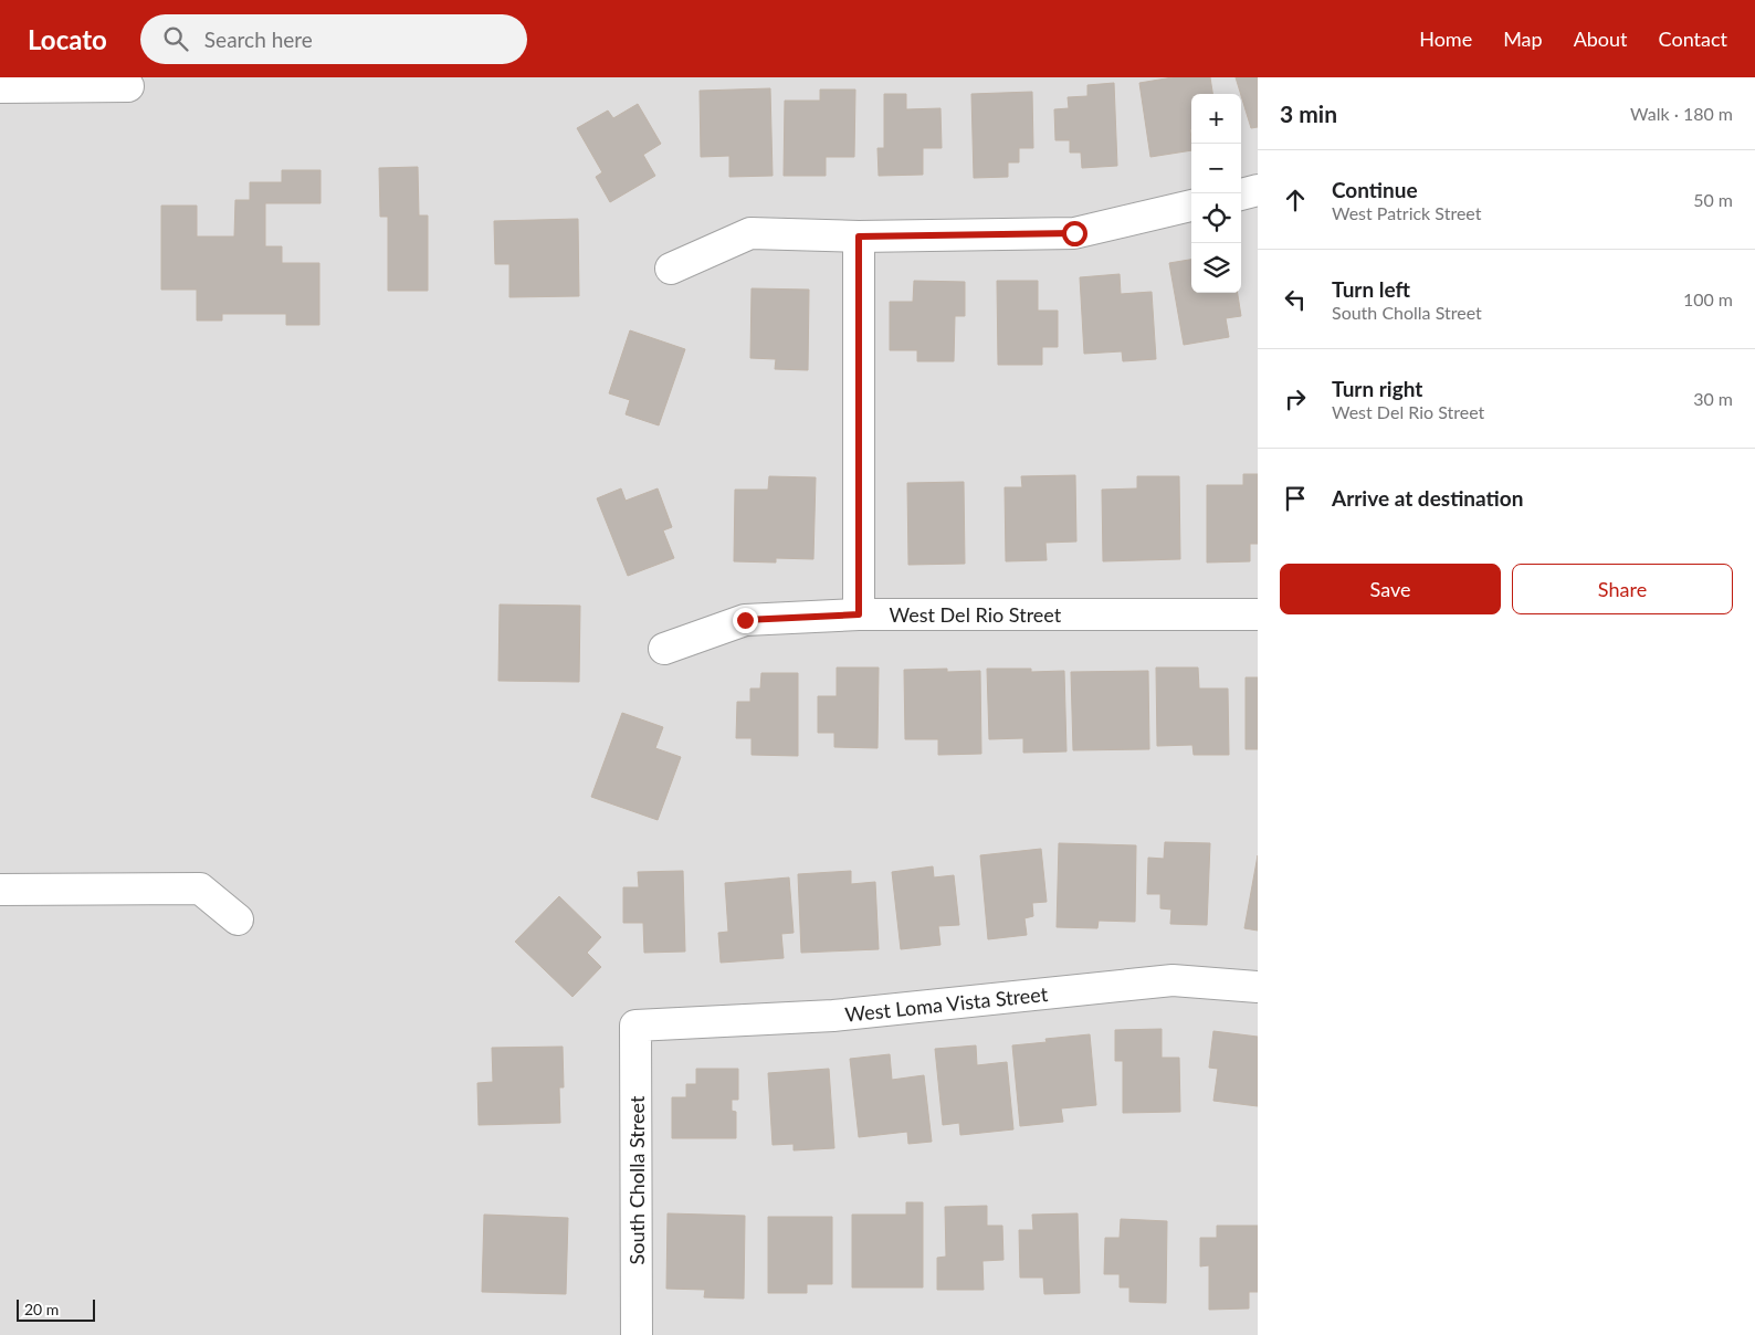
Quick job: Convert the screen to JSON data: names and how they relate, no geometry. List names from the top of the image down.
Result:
{
  "streets": {
    "street": ["West Del Rio Street", "West Loma Vista Street", "South Cholla Street"]
  },
  "crossings": [
    ["West Loma Vista Street", "South Cholla Street"]
  ],
  "scale_bar": "20 m",
  "page": {
    "header": "Locato",
    "search": "Search here",
    "nav": [
      "Home",
      "Map",
      "About",
      "Contact"
    ],
    "heading": ["3 min", "Walk · 180 m"],
    "map_buttons": ["+", "−"],
    "list": [
      ["Continue", "West Patrick Street", "50 m"],
      ["Turn left", "South Cholla Street", "100 m"],
      ["Turn right", "West Del Rio Street", "30 m"],
      "Arrive at destination"
    ],
    "buttons": ["Save", "Share"],
    "scale": "20 m"
  }
}
